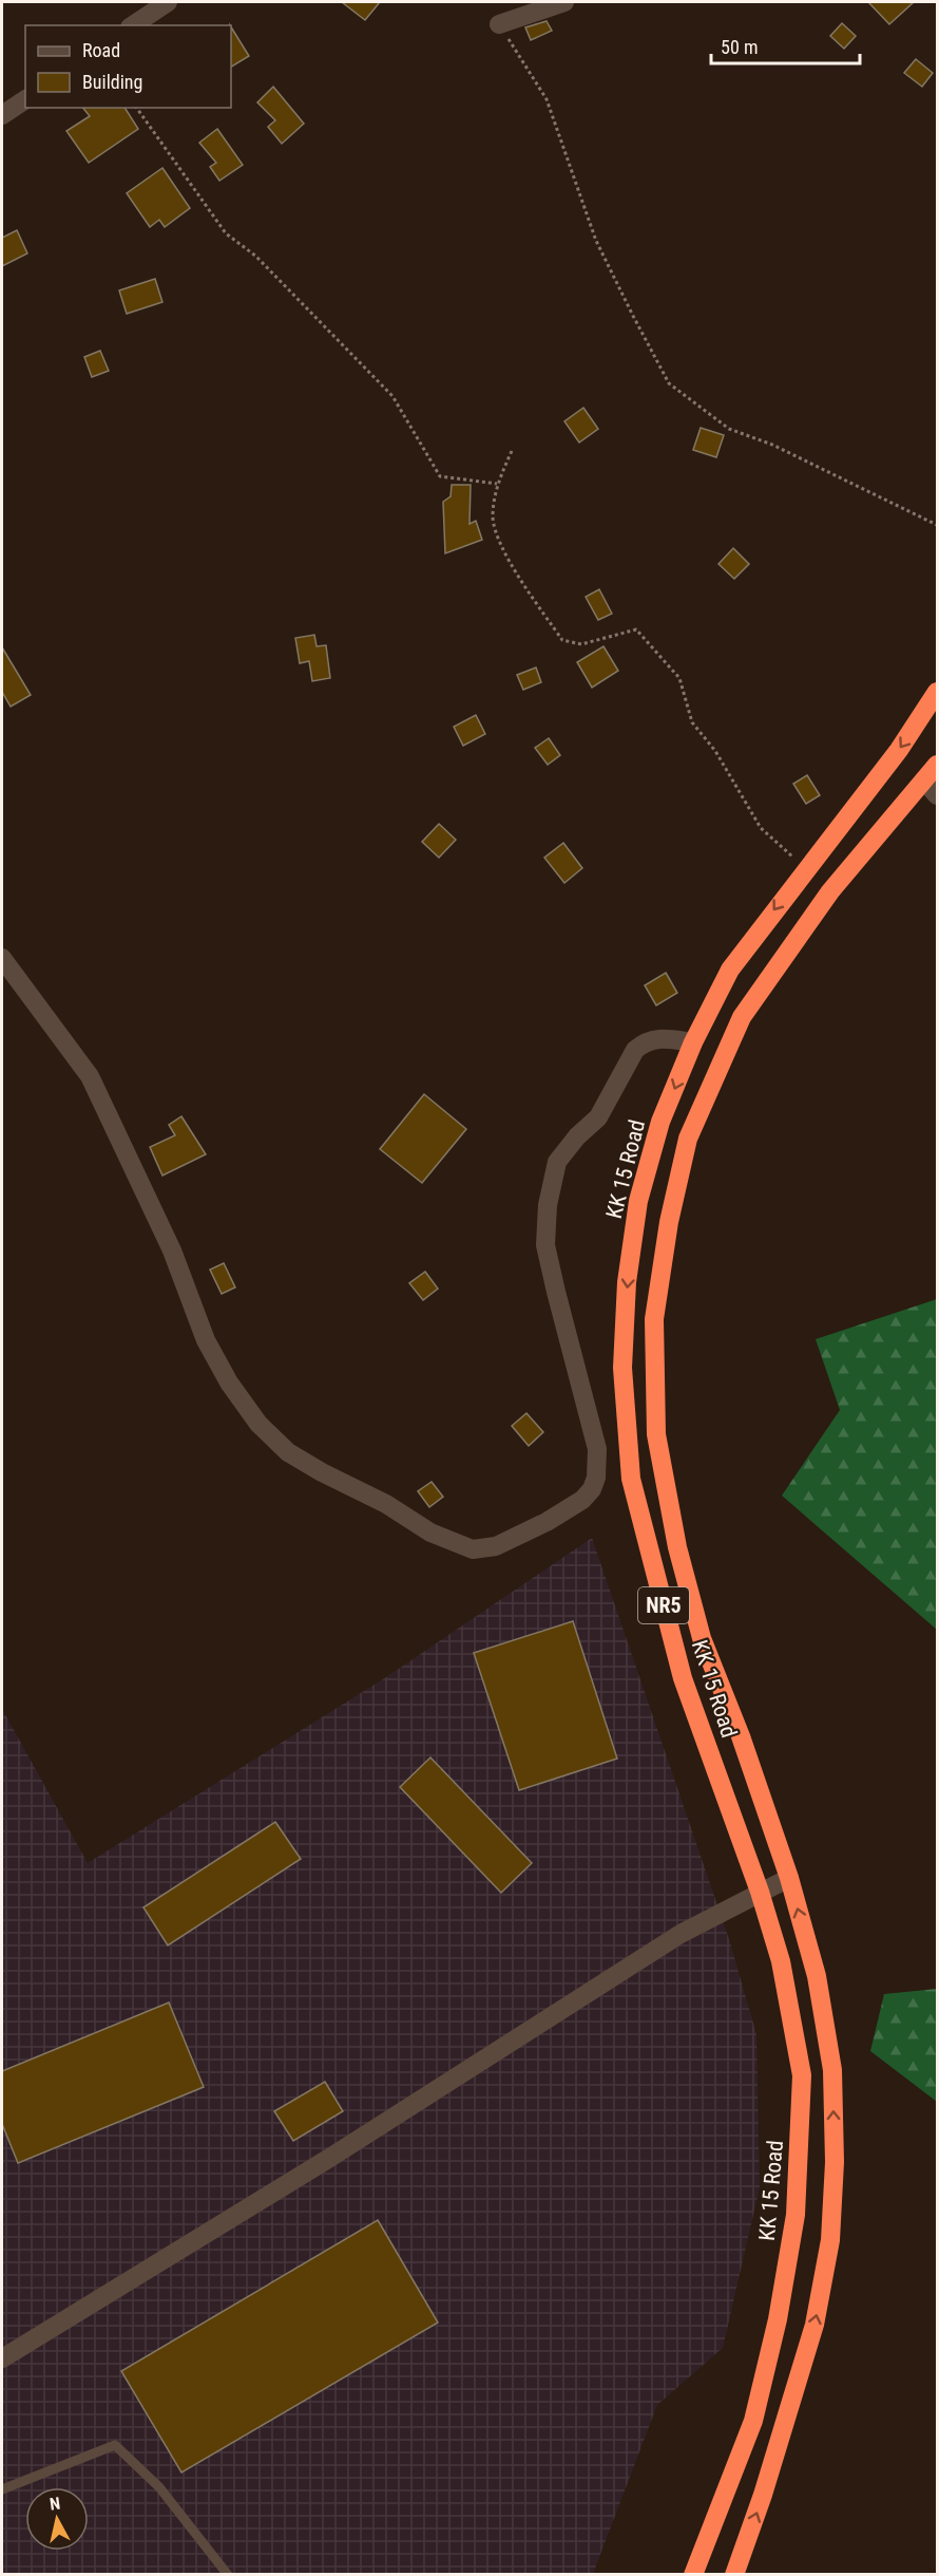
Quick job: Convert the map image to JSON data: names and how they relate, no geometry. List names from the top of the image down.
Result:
{
  "streets": {
    "highway": ["KK 15 Road", "NR5"]
  },
  "legend": ["Road", "Building"],
  "scale_bar": "50 m",
  "north": "top"
}
